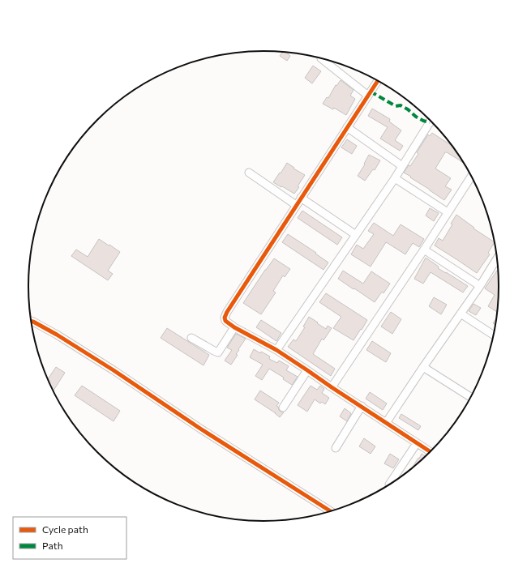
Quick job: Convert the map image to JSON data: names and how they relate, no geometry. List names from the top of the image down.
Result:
{
  "legend": ["Cycle path", "Path"]
}
